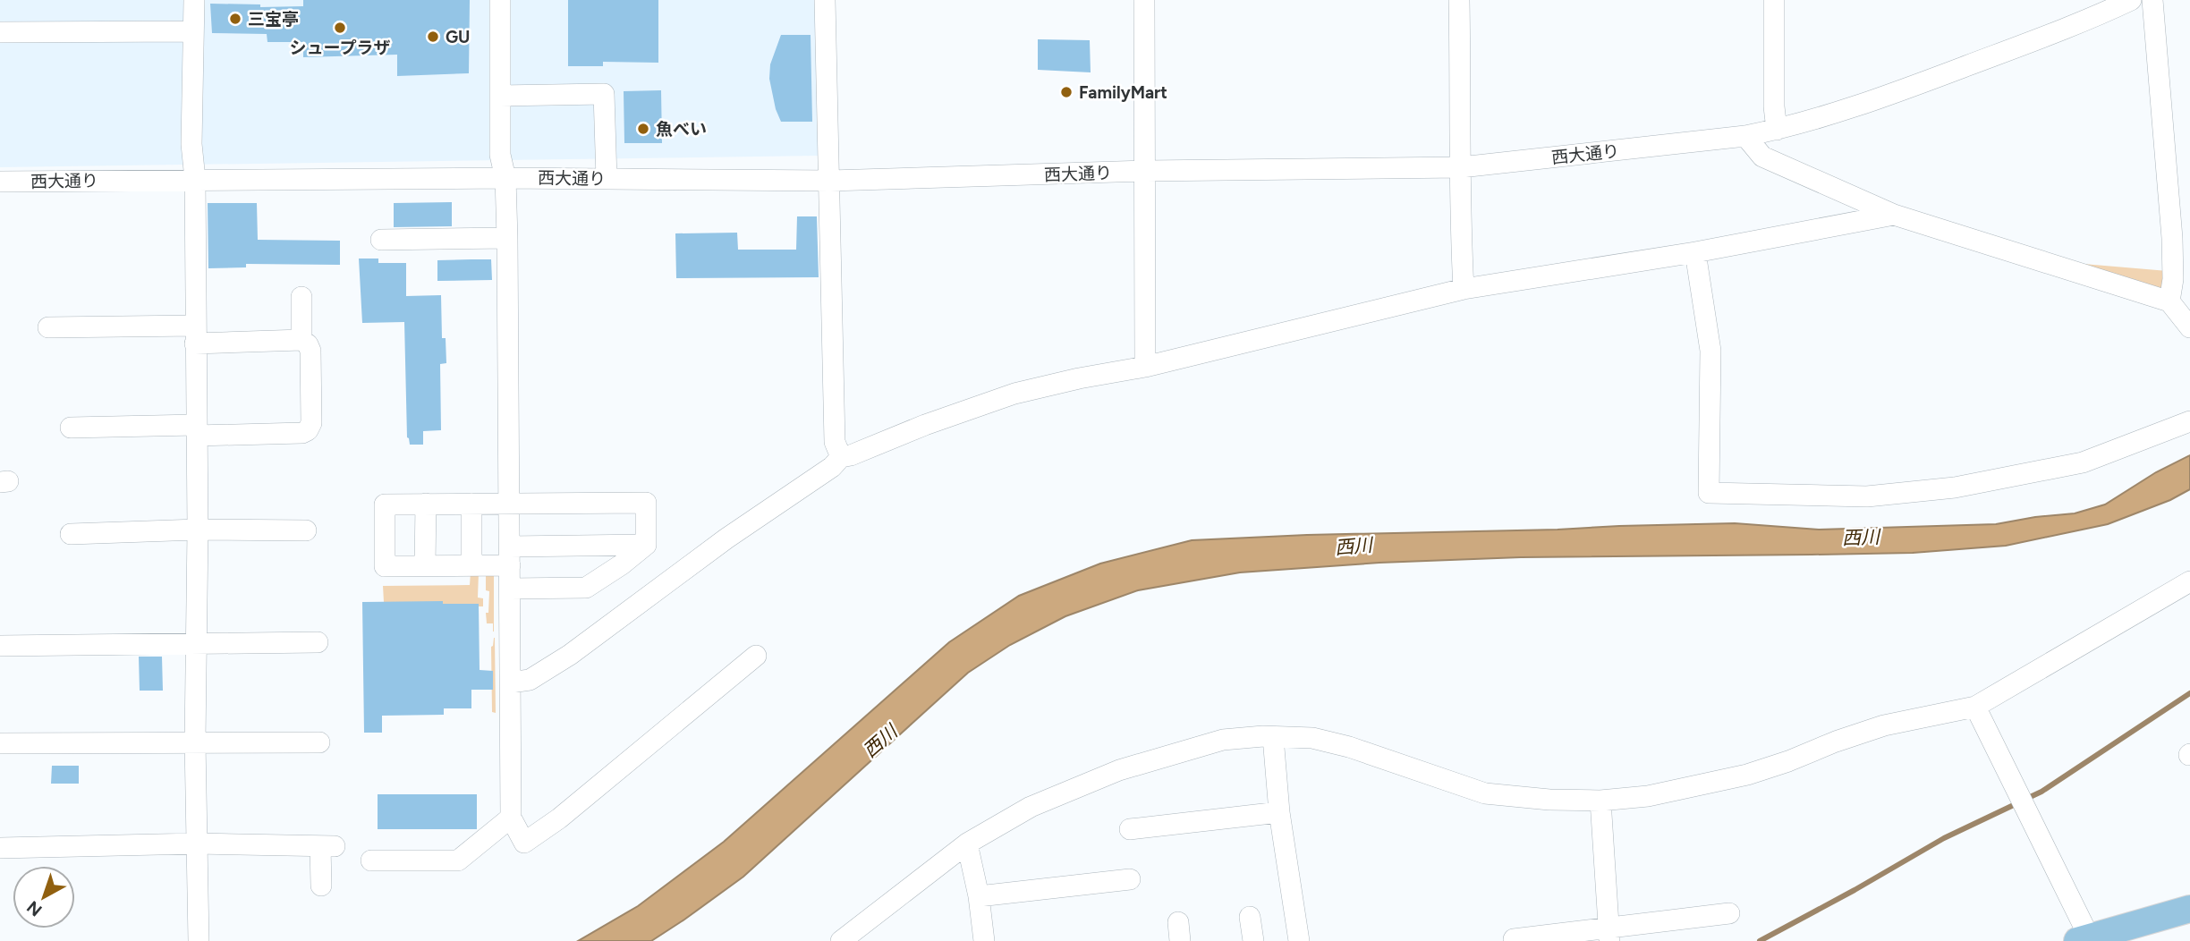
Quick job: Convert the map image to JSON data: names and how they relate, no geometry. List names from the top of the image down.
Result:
{
  "streets": {
    "street": ["西大通り"]
  },
  "water": ["西川"],
  "places": [
    "三宝亭",
    "シュープラザ",
    "GU",
    "FamilyMart",
    "魚べい"
  ],
  "north": "bottom left"
}
